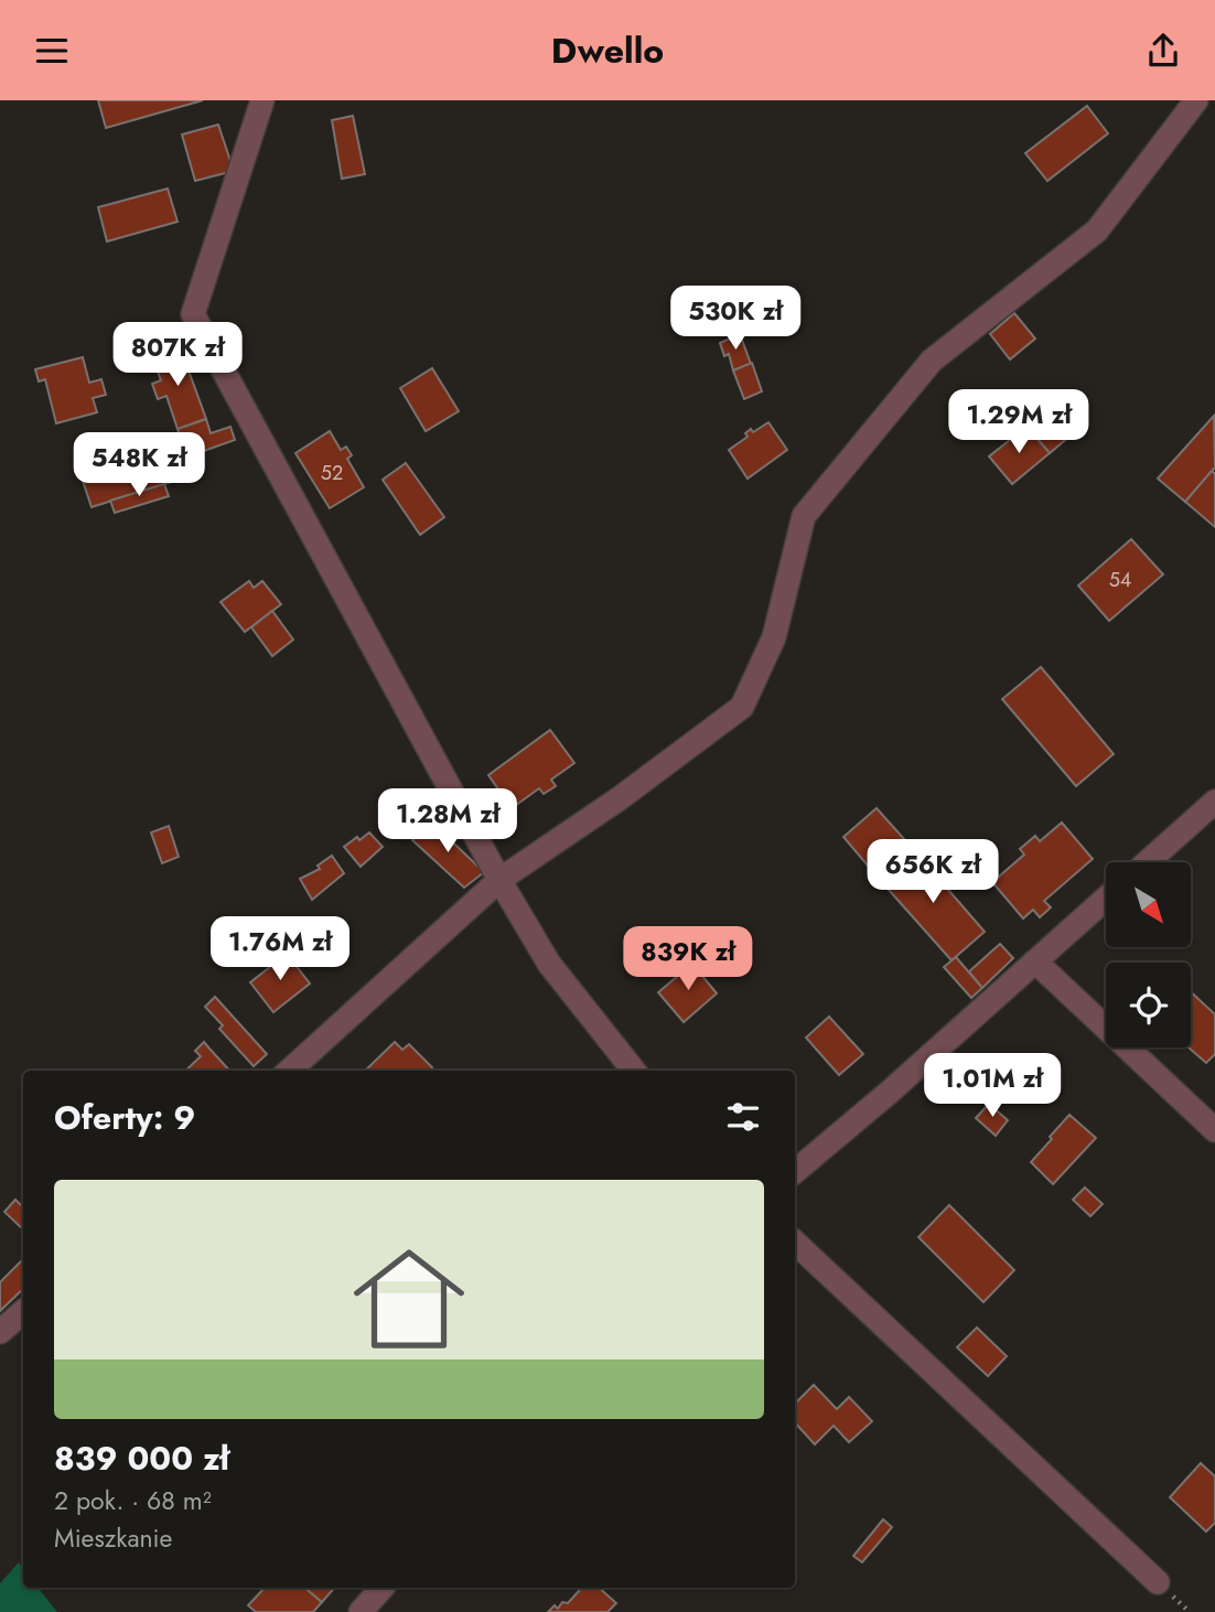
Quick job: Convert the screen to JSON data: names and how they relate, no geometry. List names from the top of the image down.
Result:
{
  "house_numbers": ["52", "54"],
  "north": "bottom right",
  "page": {
    "header": "Dwello",
    "price": [
      "530K zł",
      "807K zł",
      "1.29M zł",
      "548K zł",
      "1.28M zł",
      "656K zł",
      "1.76M zł",
      "839K zł",
      "1.01M zł"
    ],
    "heading": "Oferty: 9",
    "list": [
      {
        "name": "839 000 zł",
        "note": "2 pok. · 68 m² · Mieszkanie"
      }
    ]
  }
}
